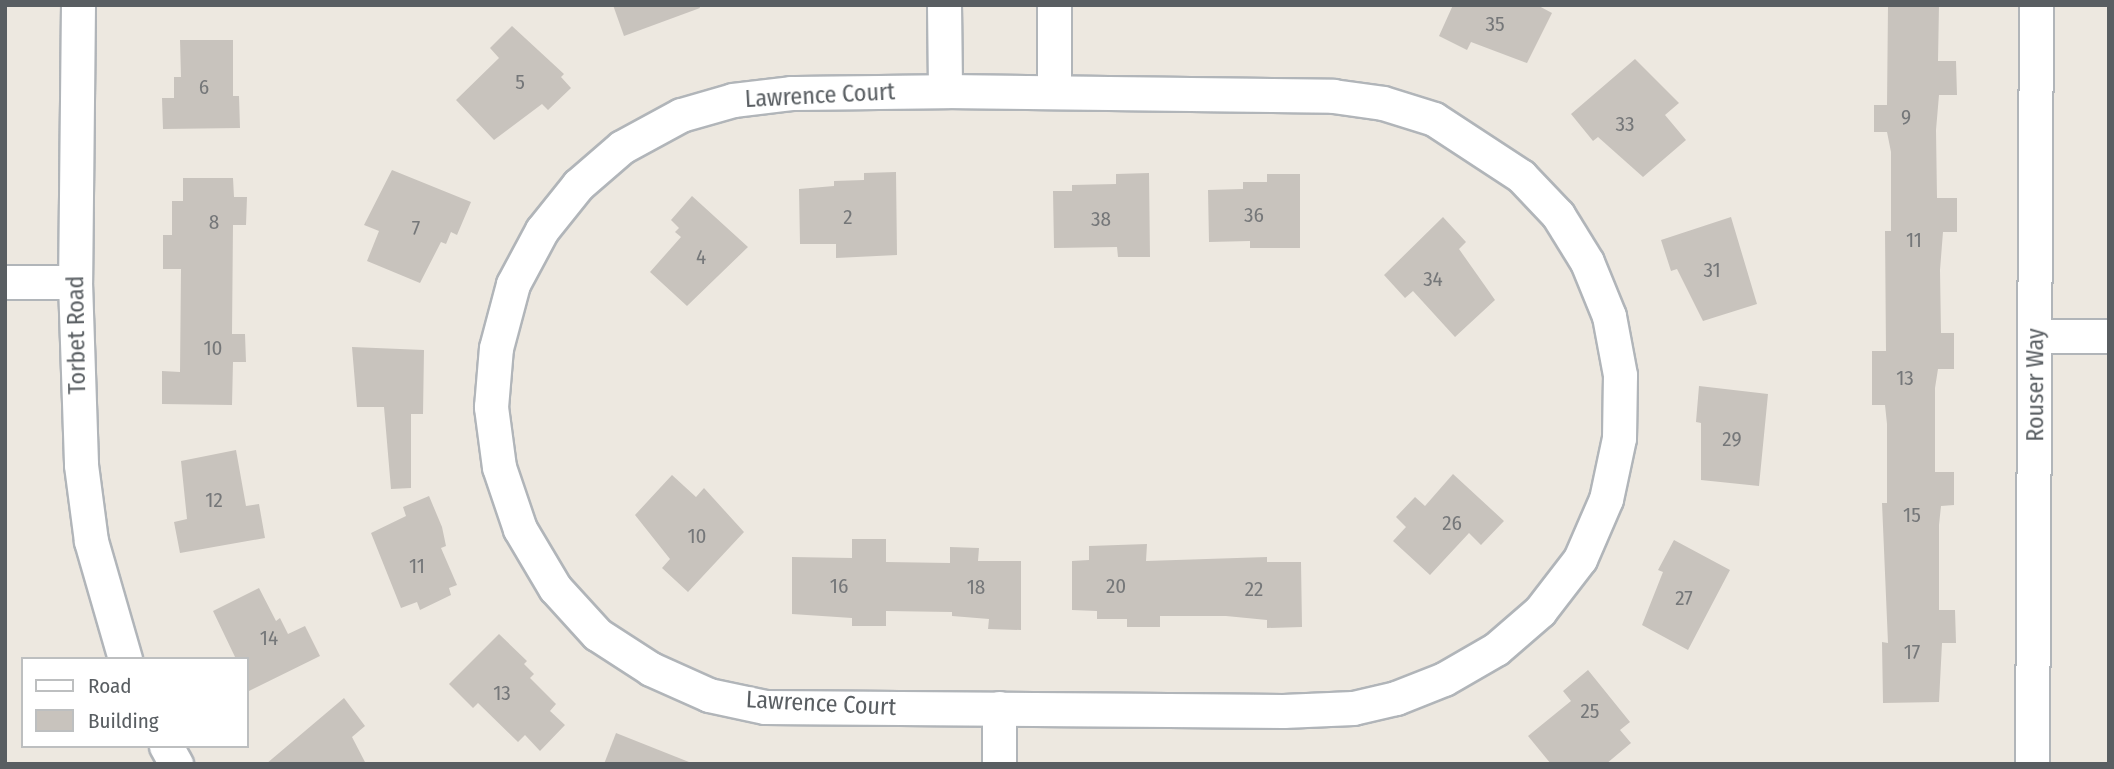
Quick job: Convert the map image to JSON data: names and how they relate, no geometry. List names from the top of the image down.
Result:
{
  "streets": {
    "street": ["Lawrence Court", "Torbet Road", "Rouser Way"]
  },
  "house_numbers": [
    "35",
    "5",
    "6",
    "9",
    "33",
    "36",
    "2",
    "38",
    "8",
    "7",
    "11",
    "4",
    "31",
    "34",
    "10",
    "13",
    "29",
    "12",
    "15",
    "26",
    "10",
    "11",
    "16",
    "20",
    "18",
    "22",
    "27",
    "14",
    "17",
    "13",
    "25"
  ],
  "legend": ["Road", "Building"]
}
